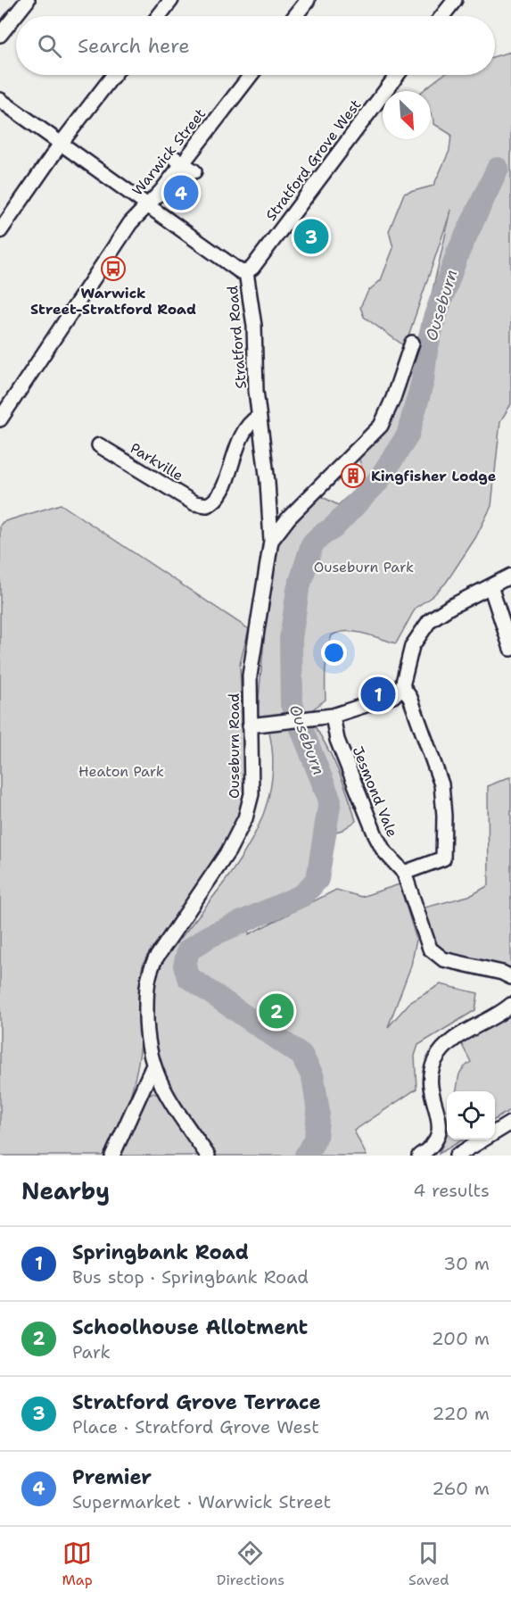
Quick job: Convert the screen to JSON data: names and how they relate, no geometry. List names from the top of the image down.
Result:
{
  "streets": {
    "street": [
      "Warwick Street",
      "Stratford Grove West",
      "Stratford Road",
      "Parkville",
      "Ouseburn Road",
      "Jesmond Vale"
    ]
  },
  "crossings": [
    ["Warwick Street", "Stratford Road"],
    ["Stratford Grove West", "Stratford Road"],
    ["Stratford Road", "Parkville"],
    ["Stratford Road", "Ouseburn Road"]
  ],
  "water": ["Ouseburn"],
  "parks": ["Ouseburn Park", "Heaton Park"],
  "places": {
    "bus stop": ["Warwick Street-Stratford Road"],
    "building": ["Kingfisher Lodge"]
  },
  "north": "bottom right",
  "page": {
    "search": "Search here",
    "pins": [
      "4",
      "3",
      "1",
      "2"
    ],
    "heading": ["Nearby", "4 results"],
    "list": [
      {
        "mark": "1",
        "name": "Springbank Road",
        "note": "Bus stop · Springbank Road",
        "value": "30 m"
      },
      {
        "mark": "2",
        "name": "Schoolhouse Allotment",
        "note": "Park",
        "value": "200 m"
      },
      {
        "mark": "3",
        "name": "Stratford Grove Terrace",
        "note": "Place · Stratford Grove West",
        "value": "220 m"
      },
      {
        "mark": "4",
        "name": "Premier",
        "note": "Supermarket · Warwick Street",
        "value": "260 m"
      }
    ],
    "nav": ["Map", "Directions", "Saved"]
  }
}
